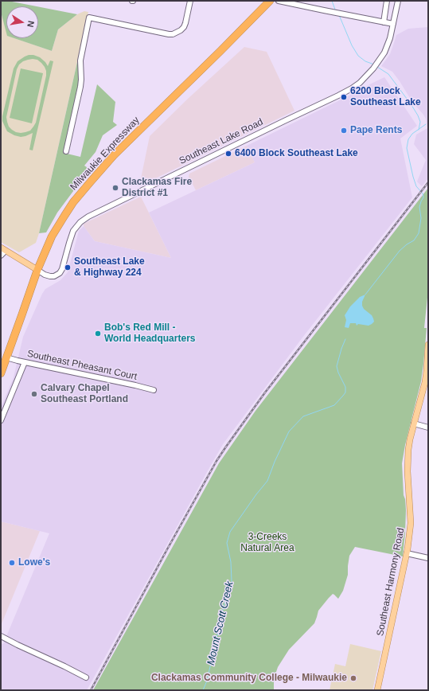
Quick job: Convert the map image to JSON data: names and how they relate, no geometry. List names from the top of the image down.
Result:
{
  "streets": {
    "highway": ["Milwaukie Expressway"],
    "main road": ["Southeast Harmony Road"],
    "street": ["Southeast Lake Road", "Southeast Pheasant Court"]
  },
  "crossings": [
    ["Southeast Lake Road", "Milwaukie Expressway"],
    ["Milwaukie Expressway", "Southeast Pheasant Court"]
  ],
  "water": ["Mount Scott Creek"],
  "parks": ["3-Creeks Natural Area"],
  "places": [
    "6200 Block Southeast Lake",
    "Pape Rents",
    "6400 Block Southeast Lake",
    "Clackamas Fire District #1",
    "Southeast Lake & Highway 224",
    "Bob's Red Mill - World Headquarters",
    "Calvary Chapel Southeast Portland",
    "Lowe's",
    "Clackamas Community College - Milwaukie"
  ],
  "north": "right"
}
